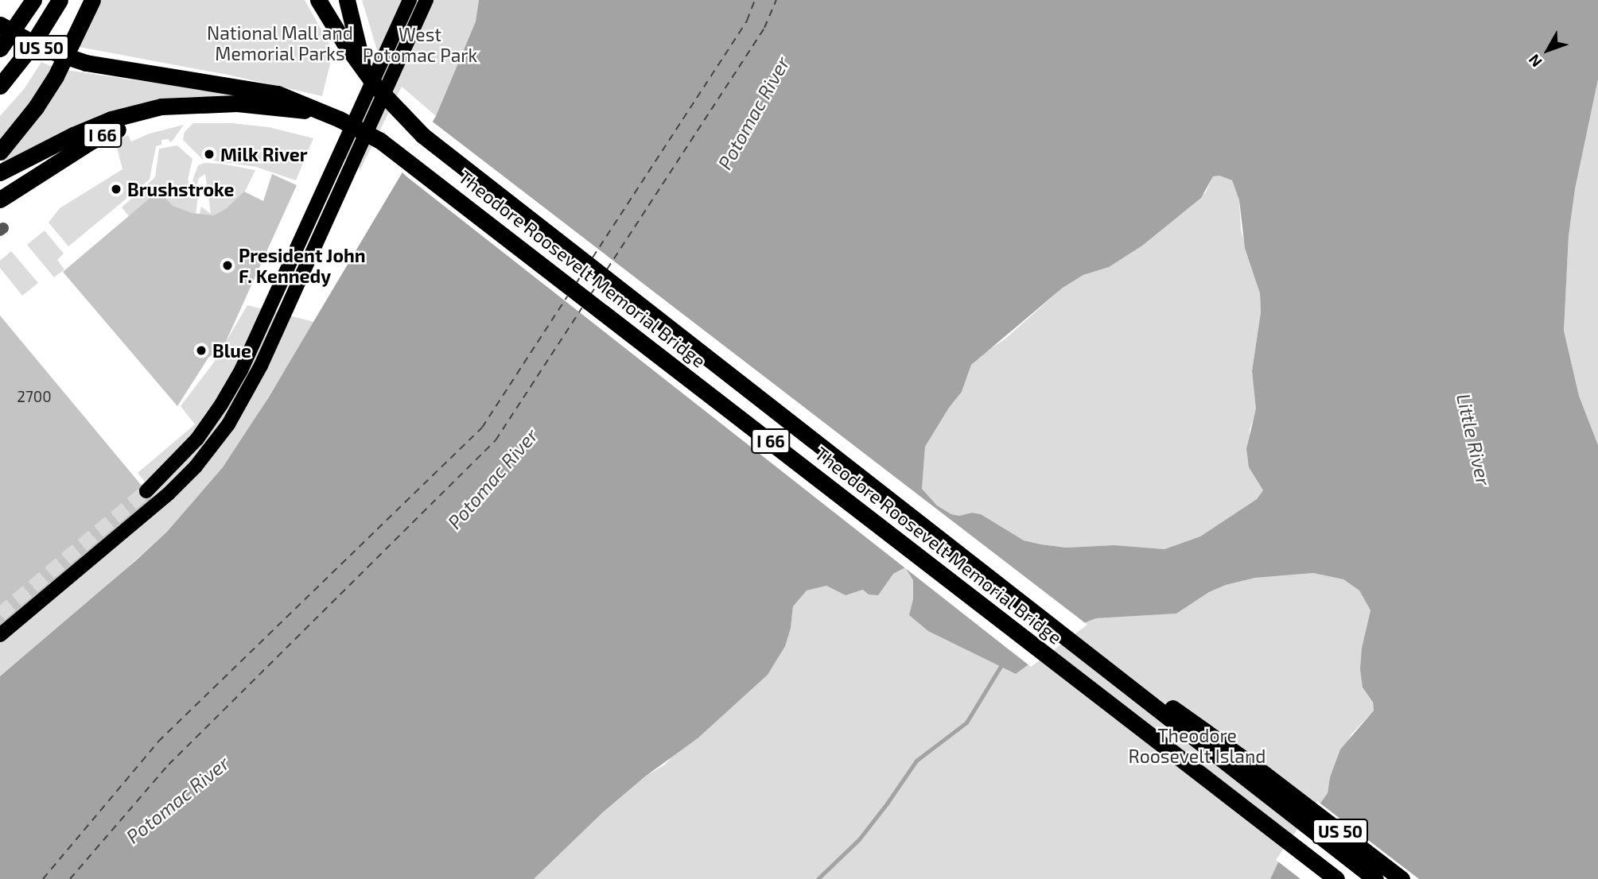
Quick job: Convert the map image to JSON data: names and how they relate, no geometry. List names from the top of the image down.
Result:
{
  "streets": {
    "highway": ["US 50", "I 66", "Theodore Roosevelt Memorial Bridge"]
  },
  "crossings": [
    ["US 50", "I 66"],
    ["US 50", "Theodore Roosevelt Memorial Bridge"],
    ["I 66", "Theodore Roosevelt Memorial Bridge"]
  ],
  "water": ["Potomac River", "Little River"],
  "parks": ["National Mall and Memorial Parks", "West Potomac Park", "Theodore Roosevelt Island"],
  "places": [
    "Milk River",
    "Brushstroke",
    "President John F. Kennedy",
    "Blue"
  ],
  "house_numbers": ["2700"],
  "north": "bottom left"
}
